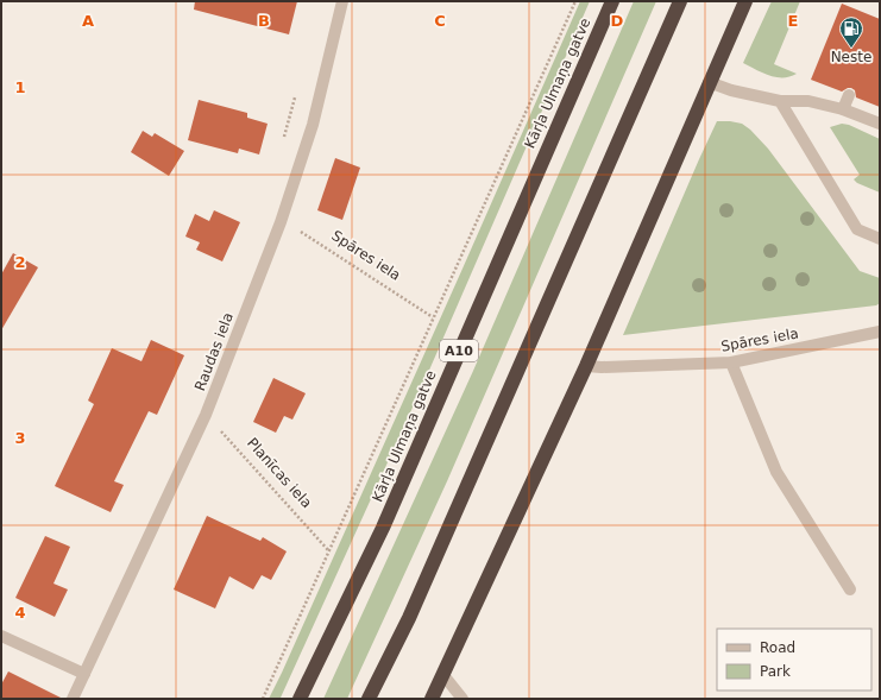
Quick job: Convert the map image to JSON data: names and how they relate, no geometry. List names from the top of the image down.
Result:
{
  "streets": {
    "highway": ["Kārļa Ulmaņa gatve", "A10"],
    "street": ["Spāres iela", "Raudas iela"],
    "path": ["Planīcas iela"]
  },
  "crossings": [
    ["Spāres iela", "Raudas iela"],
    ["Raudas iela", "Planīcas iela"]
  ],
  "places": {
    "fuel station": ["Neste"]
  },
  "legend": ["Road", "Park"],
  "grid": {
    "columns": [
      "A",
      "B",
      "C",
      "D",
      "E"
    ],
    "rows": [
      "1",
      "2",
      "3",
      "4"
    ]
  }
}
